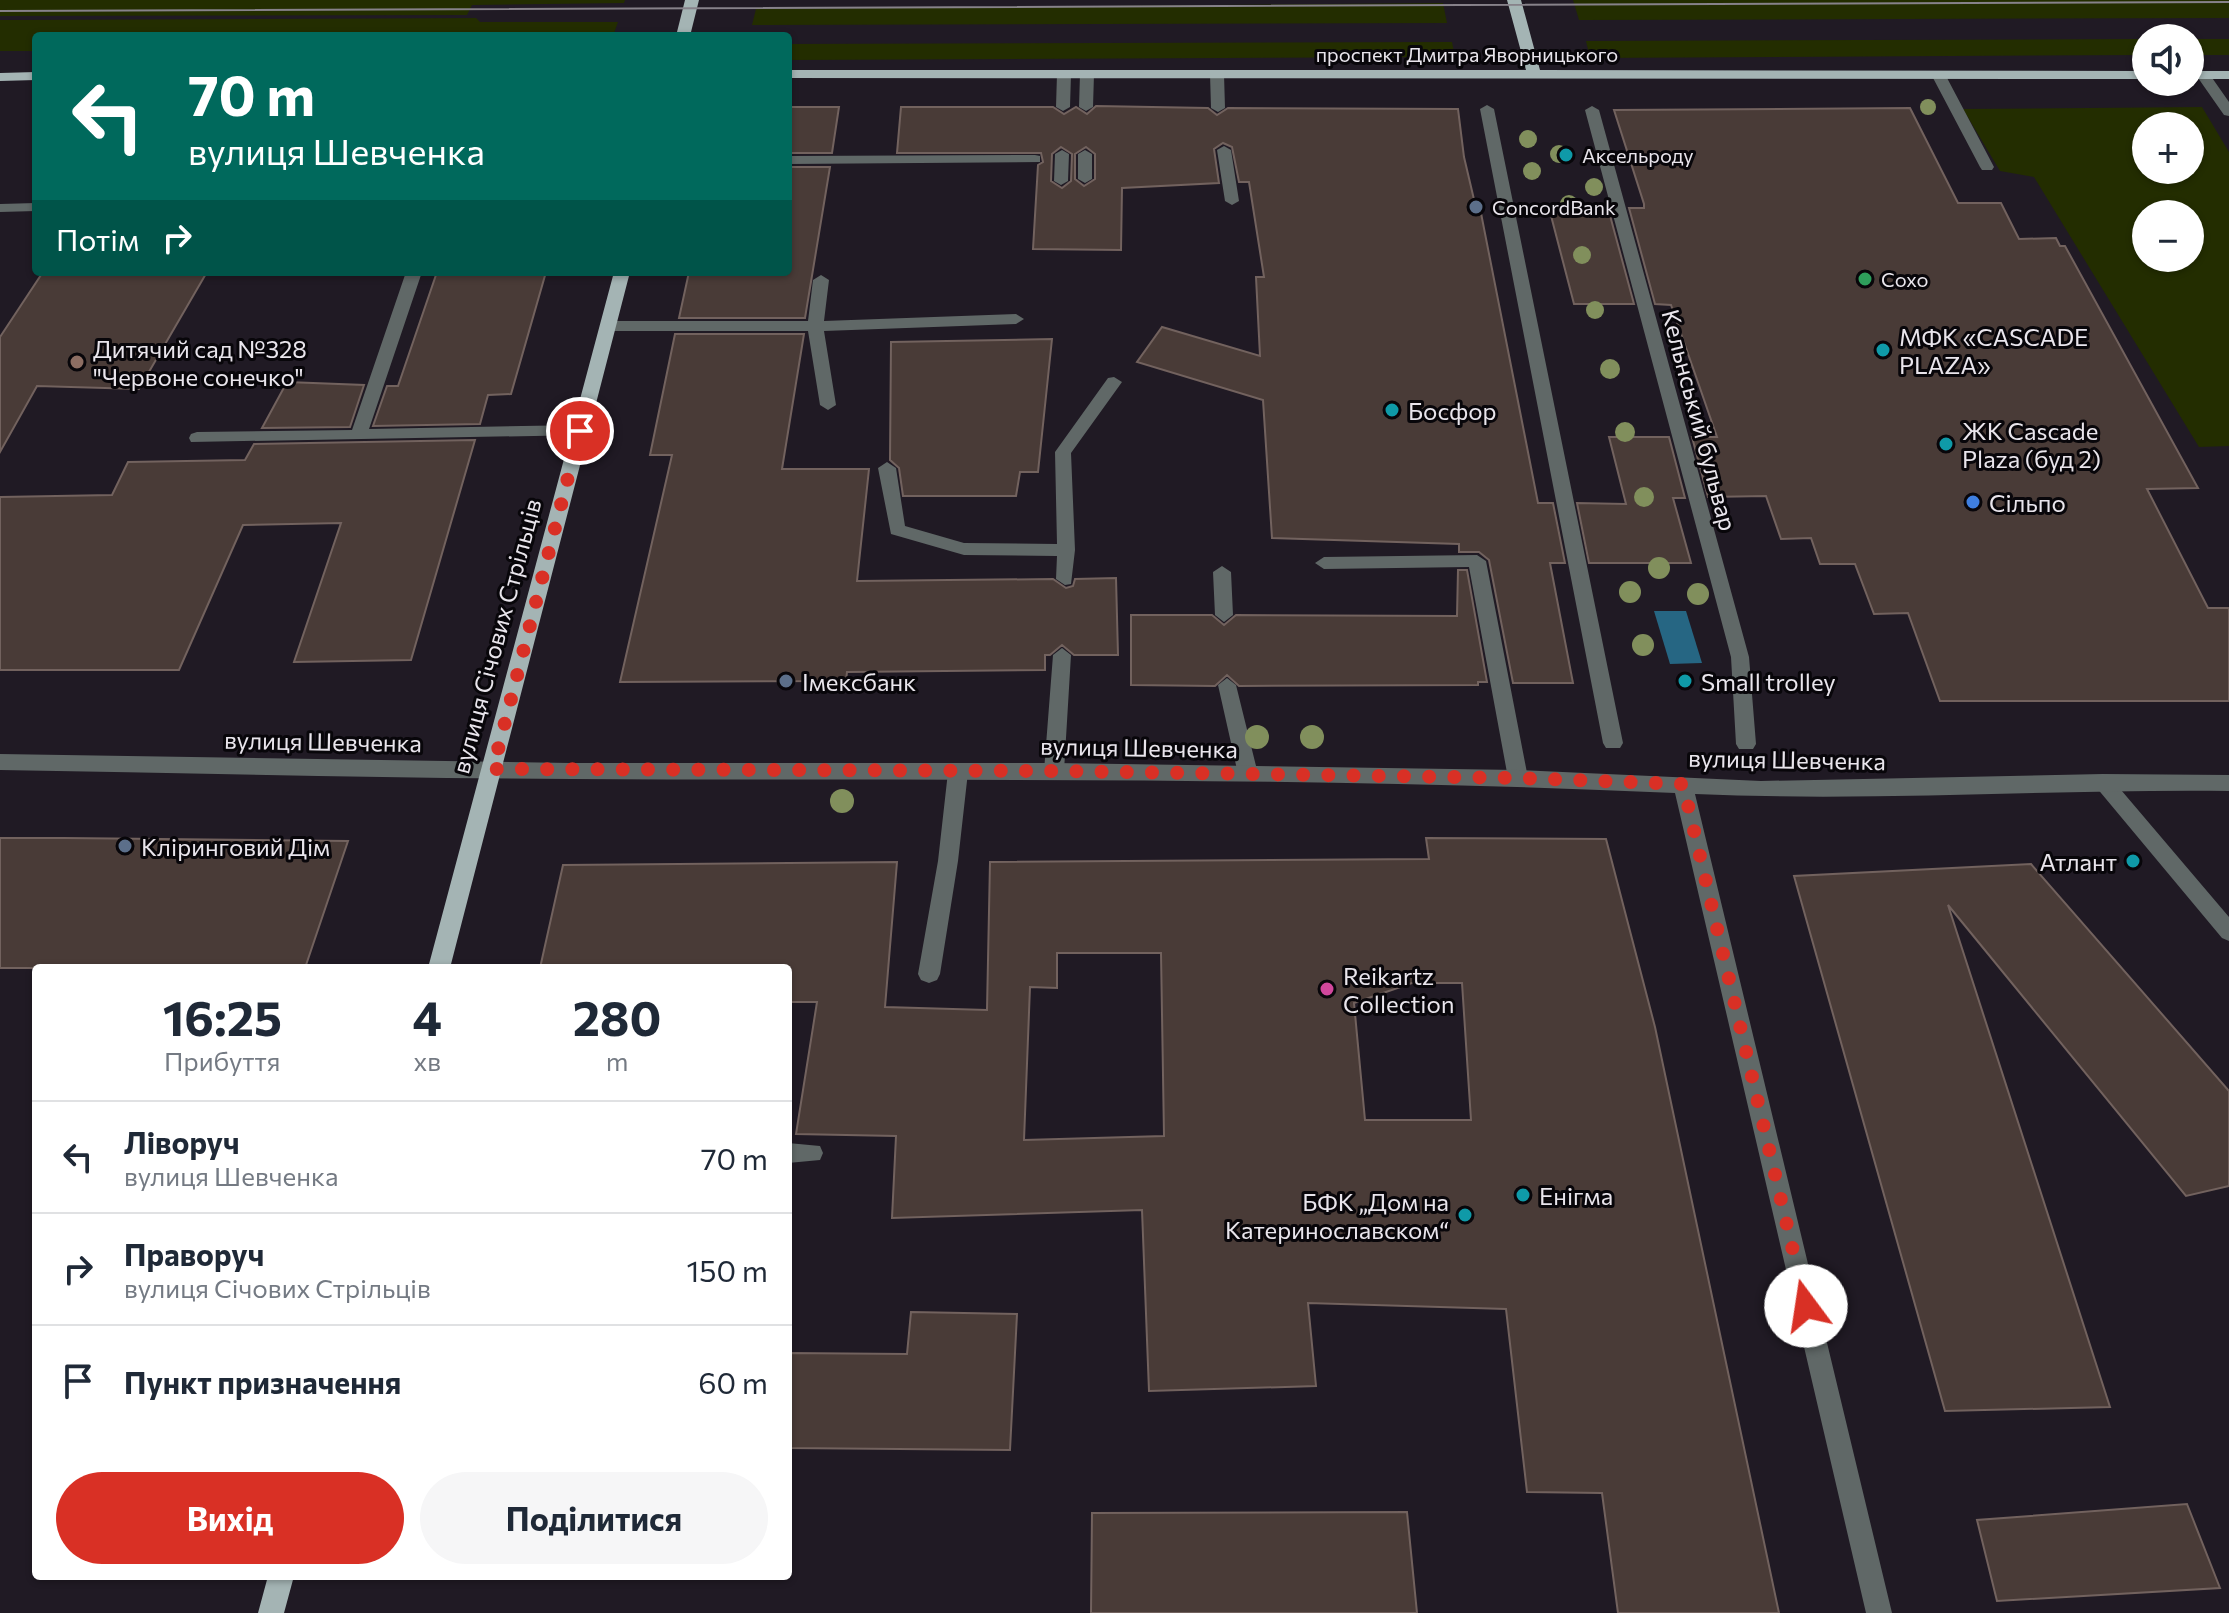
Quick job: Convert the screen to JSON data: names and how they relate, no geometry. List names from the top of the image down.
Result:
{
  "streets": {
    "main road": ["проспект Дмитра Яворницького", "вулиця Січових Стрільців"],
    "street": ["Кельнський бульвар", "вулиця Шевченка"]
  },
  "crossings": [
    ["вулиця Січових Стрільців", "вулиця Шевченка"]
  ],
  "places": [
    "Аксельроду",
    "ConcordBank",
    "Сохо",
    "МФК «CASCADE PLAZA»",
    "Дитячий сад №328 \"Червоне сонечко\"",
    "Босфор",
    "ЖК Cascade Plaza (буд 2)",
    "Сільпо",
    "Імексбанк",
    "Small trolley",
    "Кліринговий Дім",
    "Атлант",
    "Reikartz Collection",
    "Енігма",
    "БФК „Дом на Катеринославском“"
  ],
  "page": {
    "map_buttons": ["+", "−"],
    "turn": ["70 m", "вулиця Шевченка"],
    "then": "Потім",
    "eta": [
      "16:25",
      "Прибуття",
      "4",
      "хв",
      "280",
      "m"
    ],
    "list": [
      {
        "name": "Ліворуч",
        "note": "вулиця Шевченка",
        "value": "70 m"
      },
      {
        "name": "Праворуч",
        "note": "вулиця Січових Стрільців",
        "value": "150 m"
      },
      {
        "name": "Пункт призначення",
        "value": "60 m"
      }
    ],
    "buttons": ["Вихід", "Поділитися"]
  }
}
